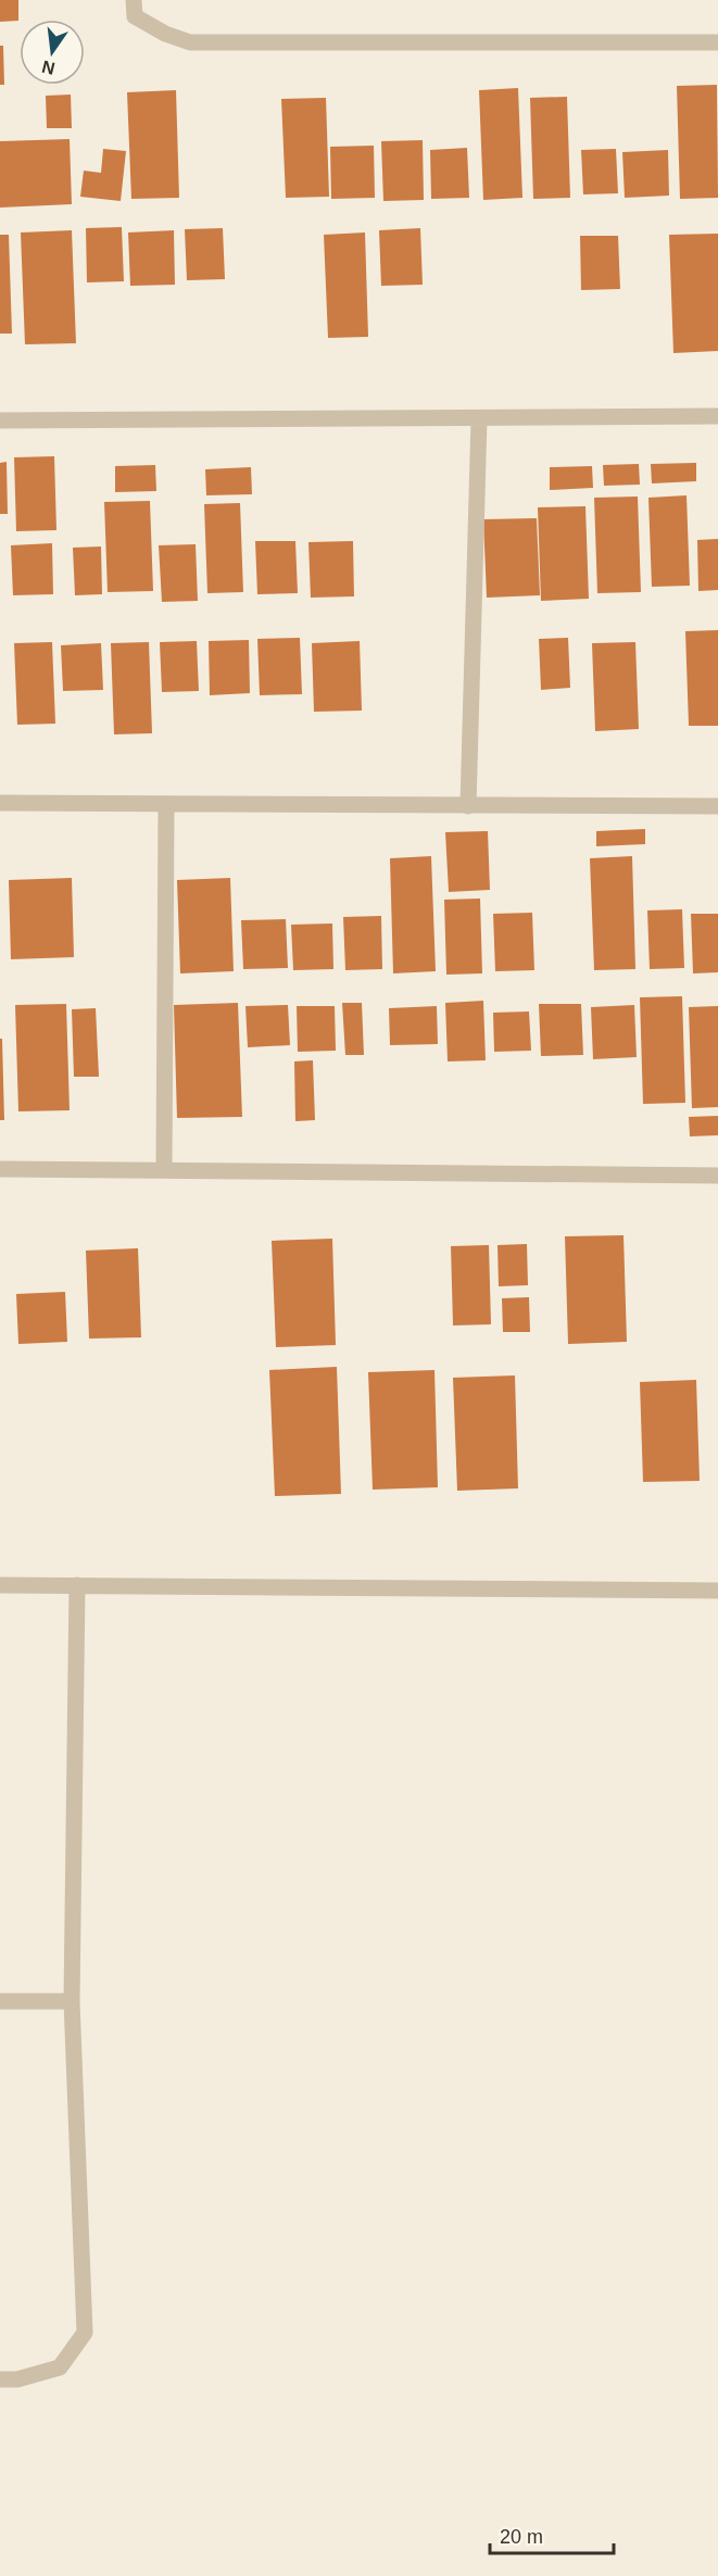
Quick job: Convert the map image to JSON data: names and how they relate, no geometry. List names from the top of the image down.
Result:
{
  "scale_bar": "20 m",
  "north": "bottom"
}
